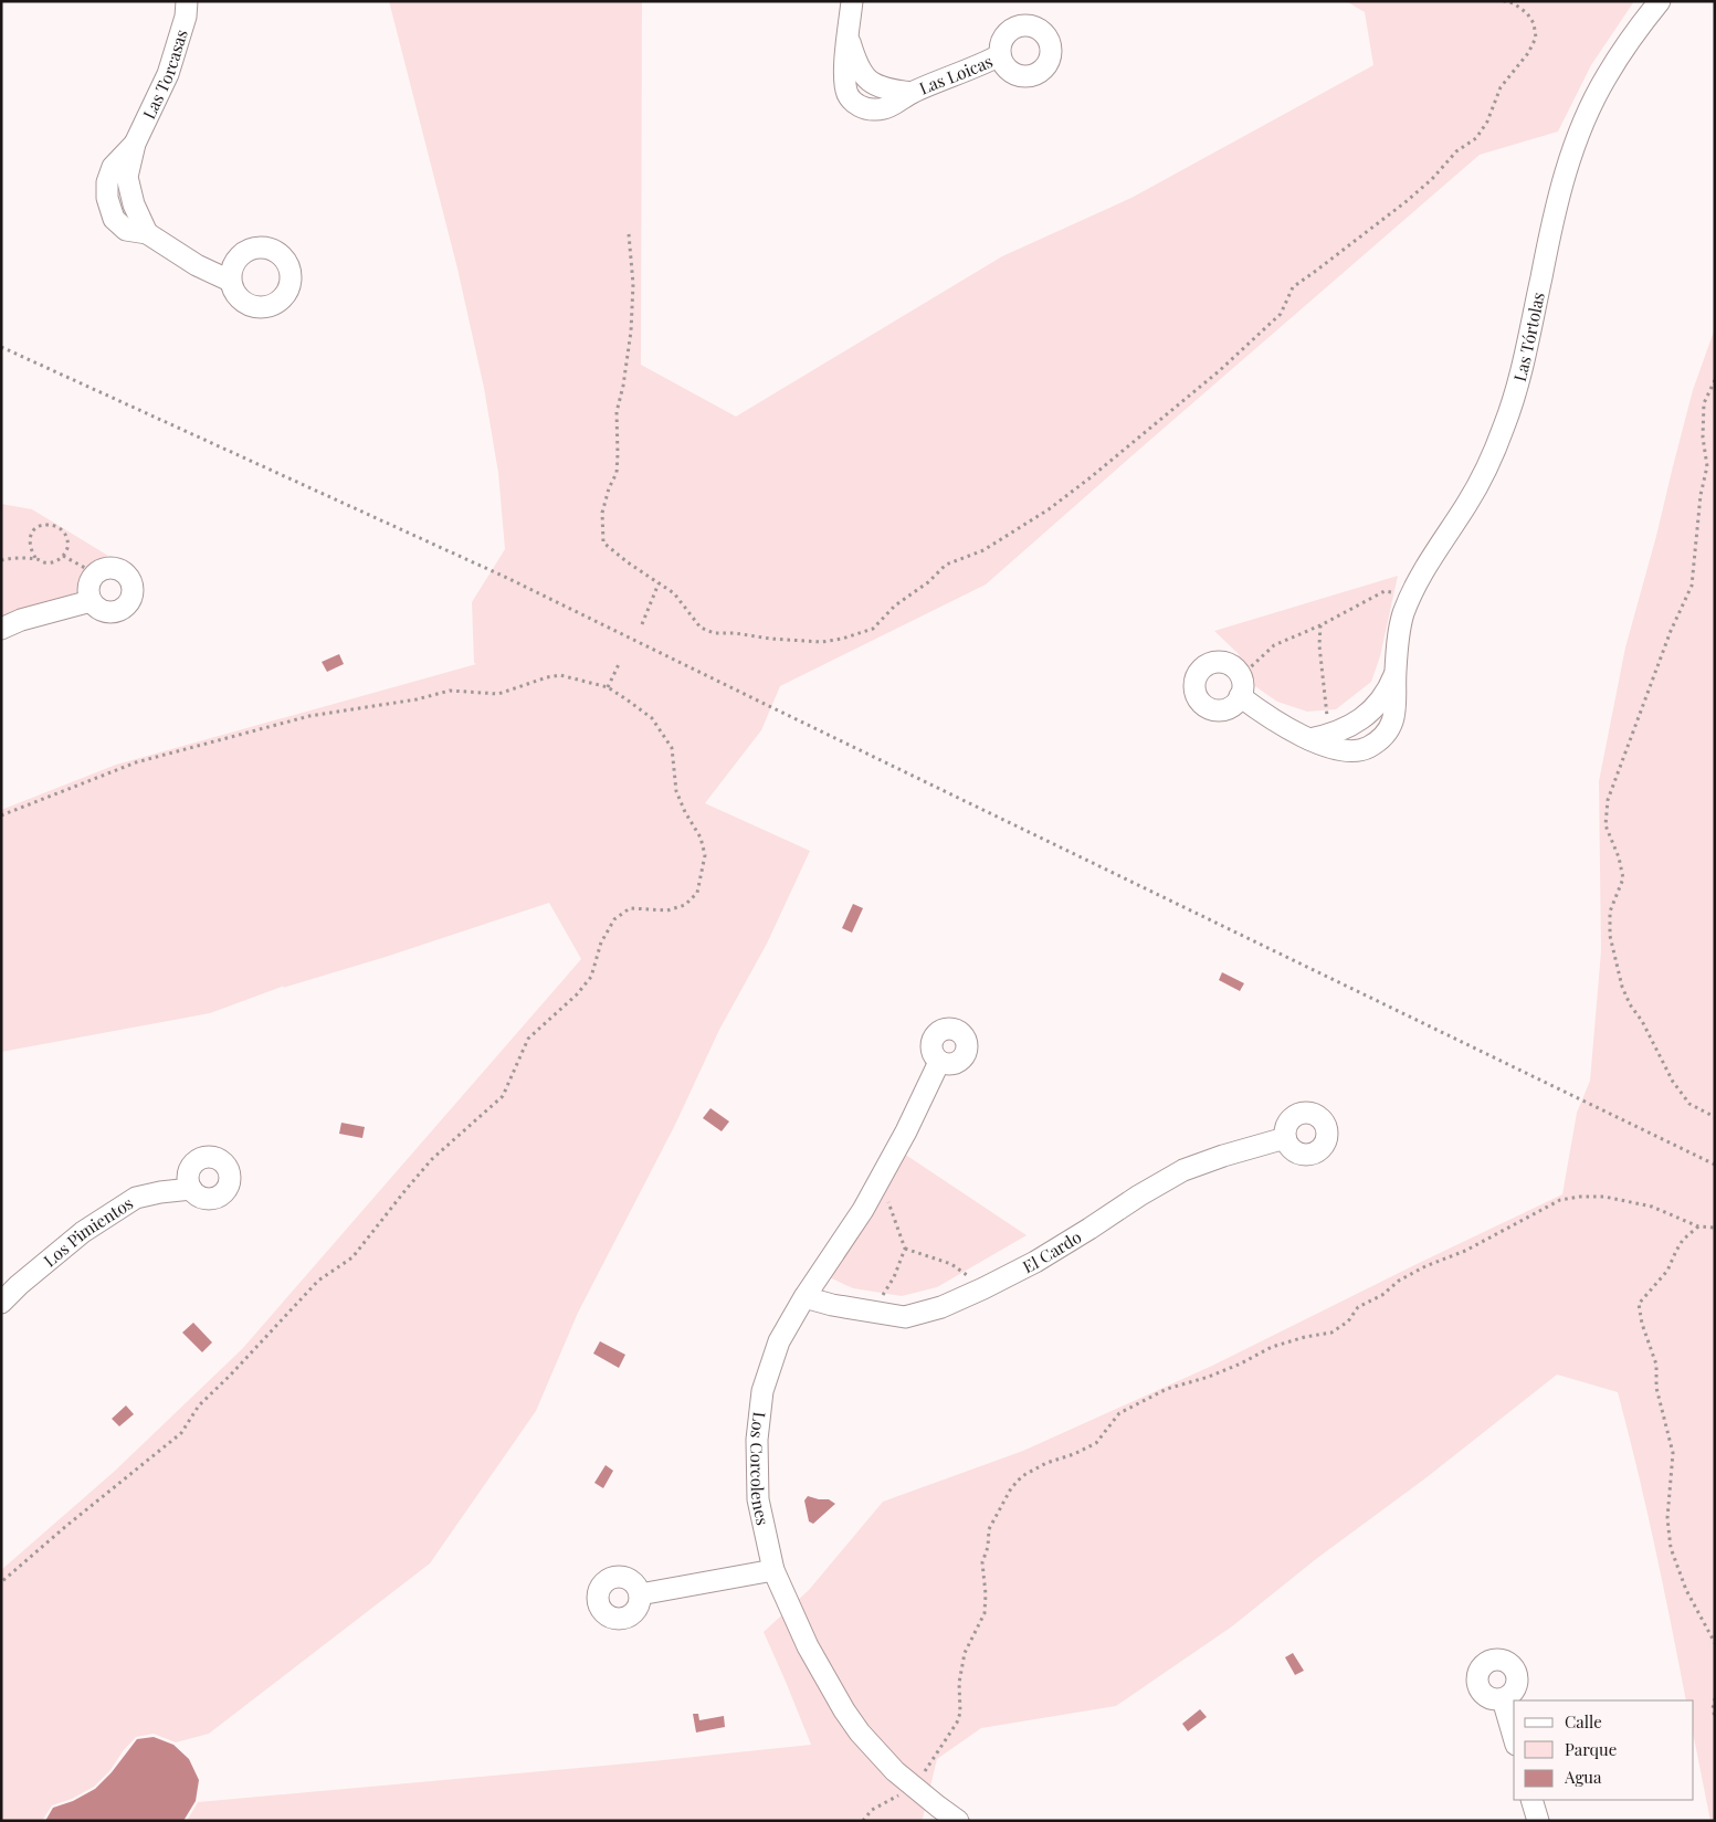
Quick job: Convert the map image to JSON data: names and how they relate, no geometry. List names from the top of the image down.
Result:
{
  "streets": {
    "street": [
      "Las Torcasas",
      "Las Loicas",
      "Las Tórtolas",
      "Los Pimientos",
      "El Cardo",
      "Los Corcolenes"
    ]
  },
  "crossings": [
    ["El Cardo", "Los Corcolenes"]
  ],
  "legend": ["Calle", "Parque", "Agua"]
}
